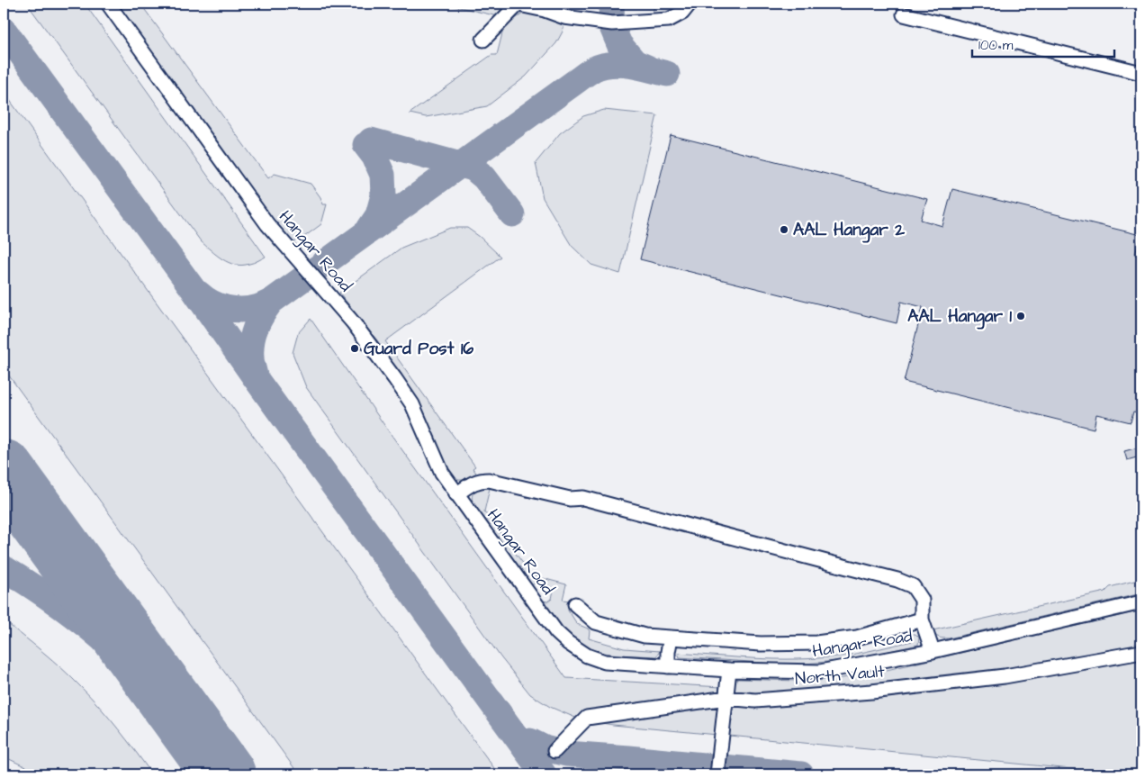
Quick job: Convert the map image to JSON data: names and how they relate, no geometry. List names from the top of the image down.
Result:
{
  "streets": {
    "street": ["Hangar Road", "North Vault"]
  },
  "places": ["AAL Hangar 2", "AAL Hangar 1", "Guard Post 16"],
  "scale_bar": "100 m"
}
